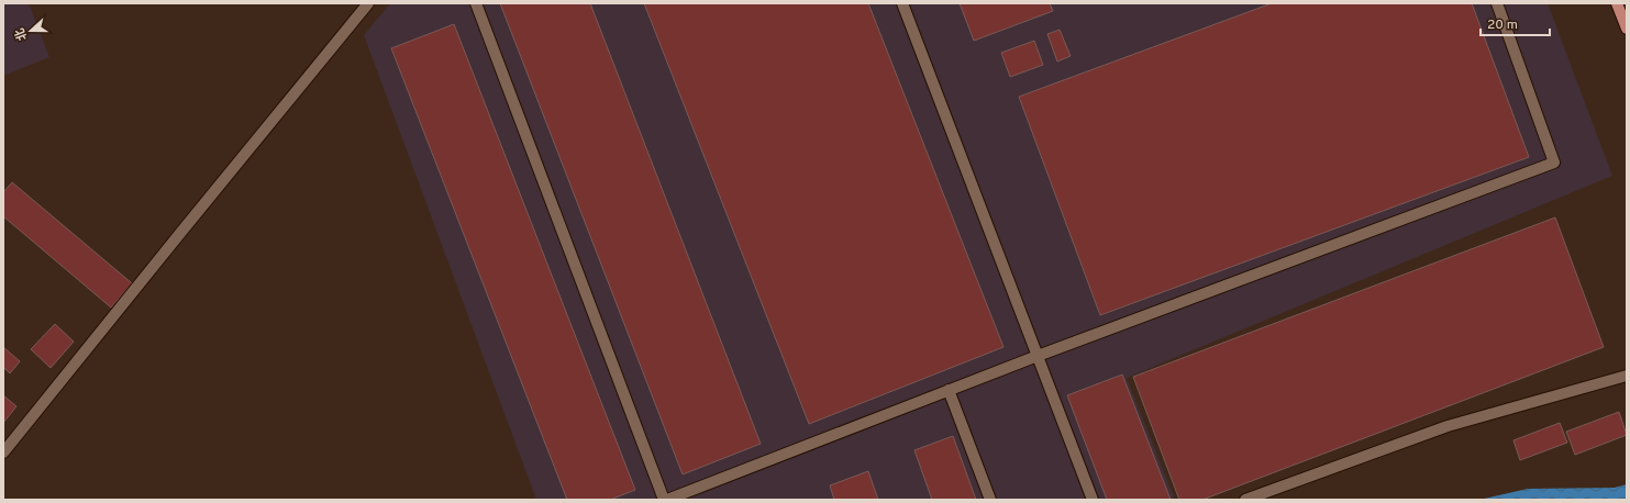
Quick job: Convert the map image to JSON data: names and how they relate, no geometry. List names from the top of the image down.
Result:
{
  "scale_bar": "20 m",
  "north": "left"
}
